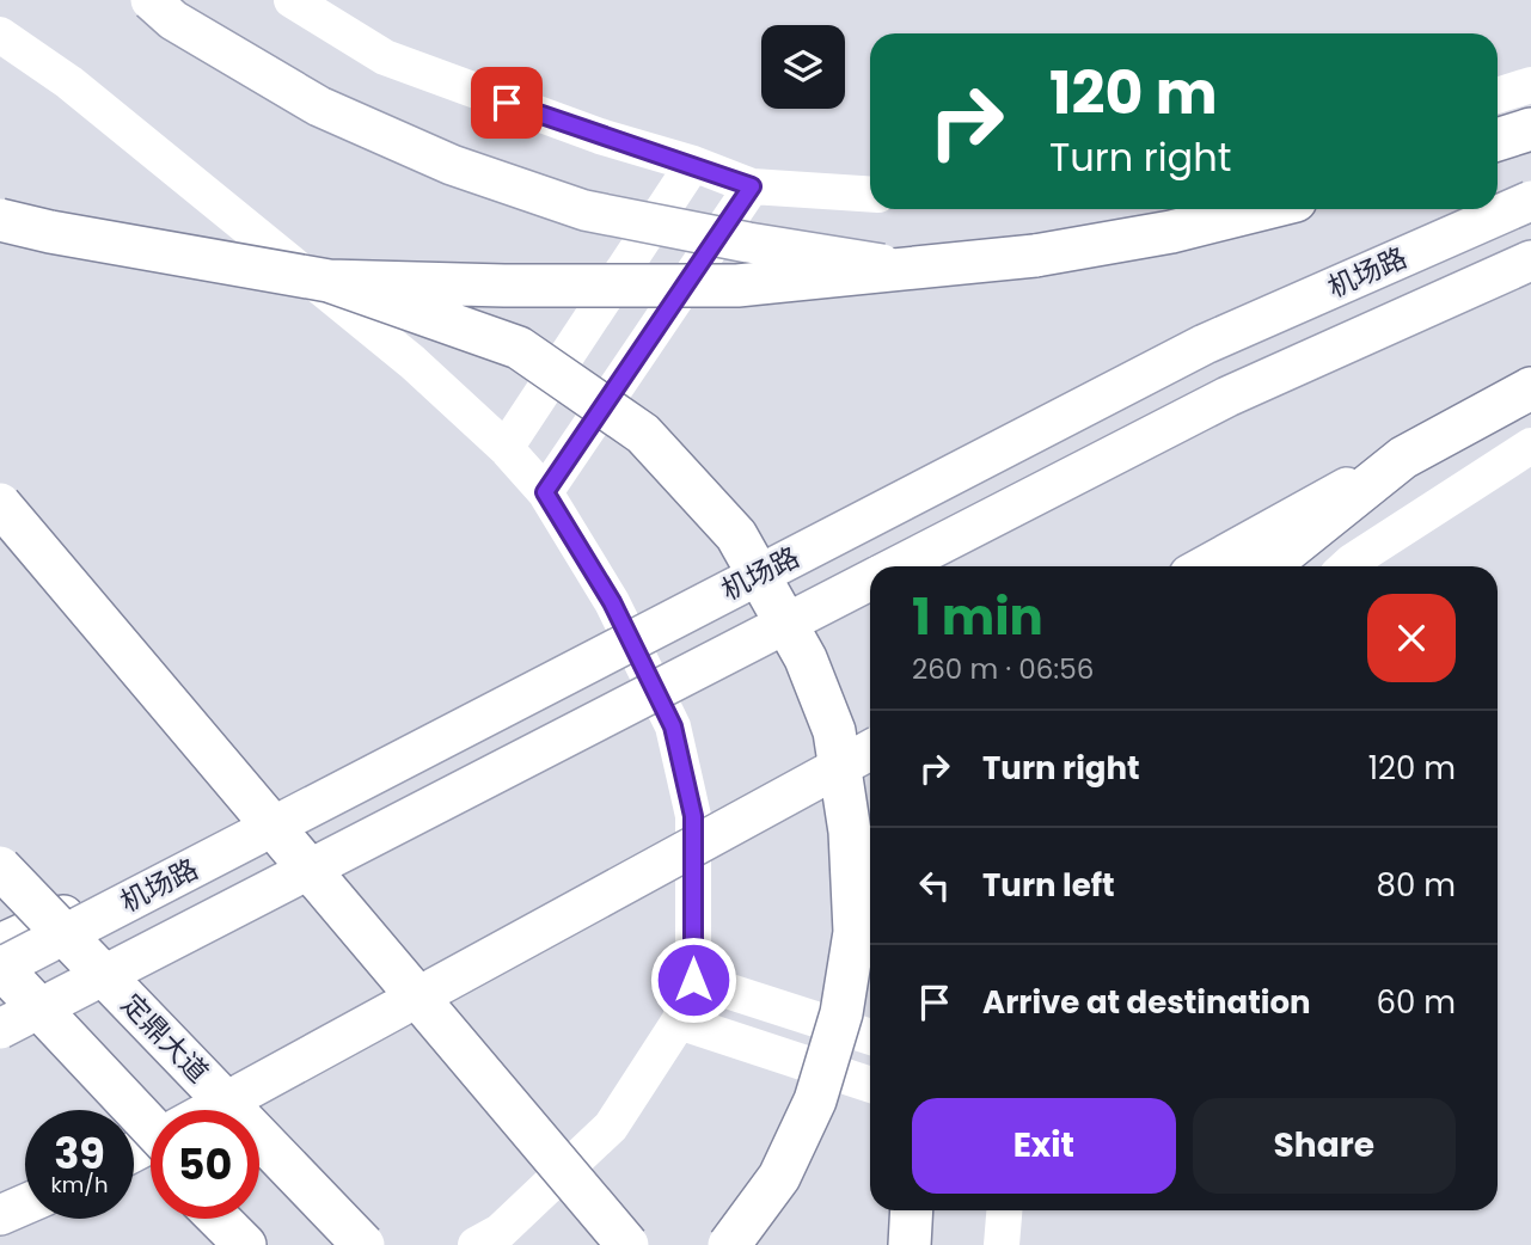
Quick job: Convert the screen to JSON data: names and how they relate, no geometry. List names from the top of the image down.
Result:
{
  "streets": {
    "highway": ["定鼎大道"],
    "main road": ["机场路"]
  },
  "page": {
    "turn": ["120 m", "Turn right"],
    "heading": ["1 min", "260 m · 06:56"],
    "list": [
      {
        "name": "Turn right",
        "value": "120 m"
      },
      {
        "name": "Turn left",
        "value": "80 m"
      },
      {
        "name": "Arrive at destination",
        "value": "60 m"
      }
    ],
    "buttons": ["Exit", "Share"],
    "speed": "39 km/h",
    "limit": "50"
  }
}
